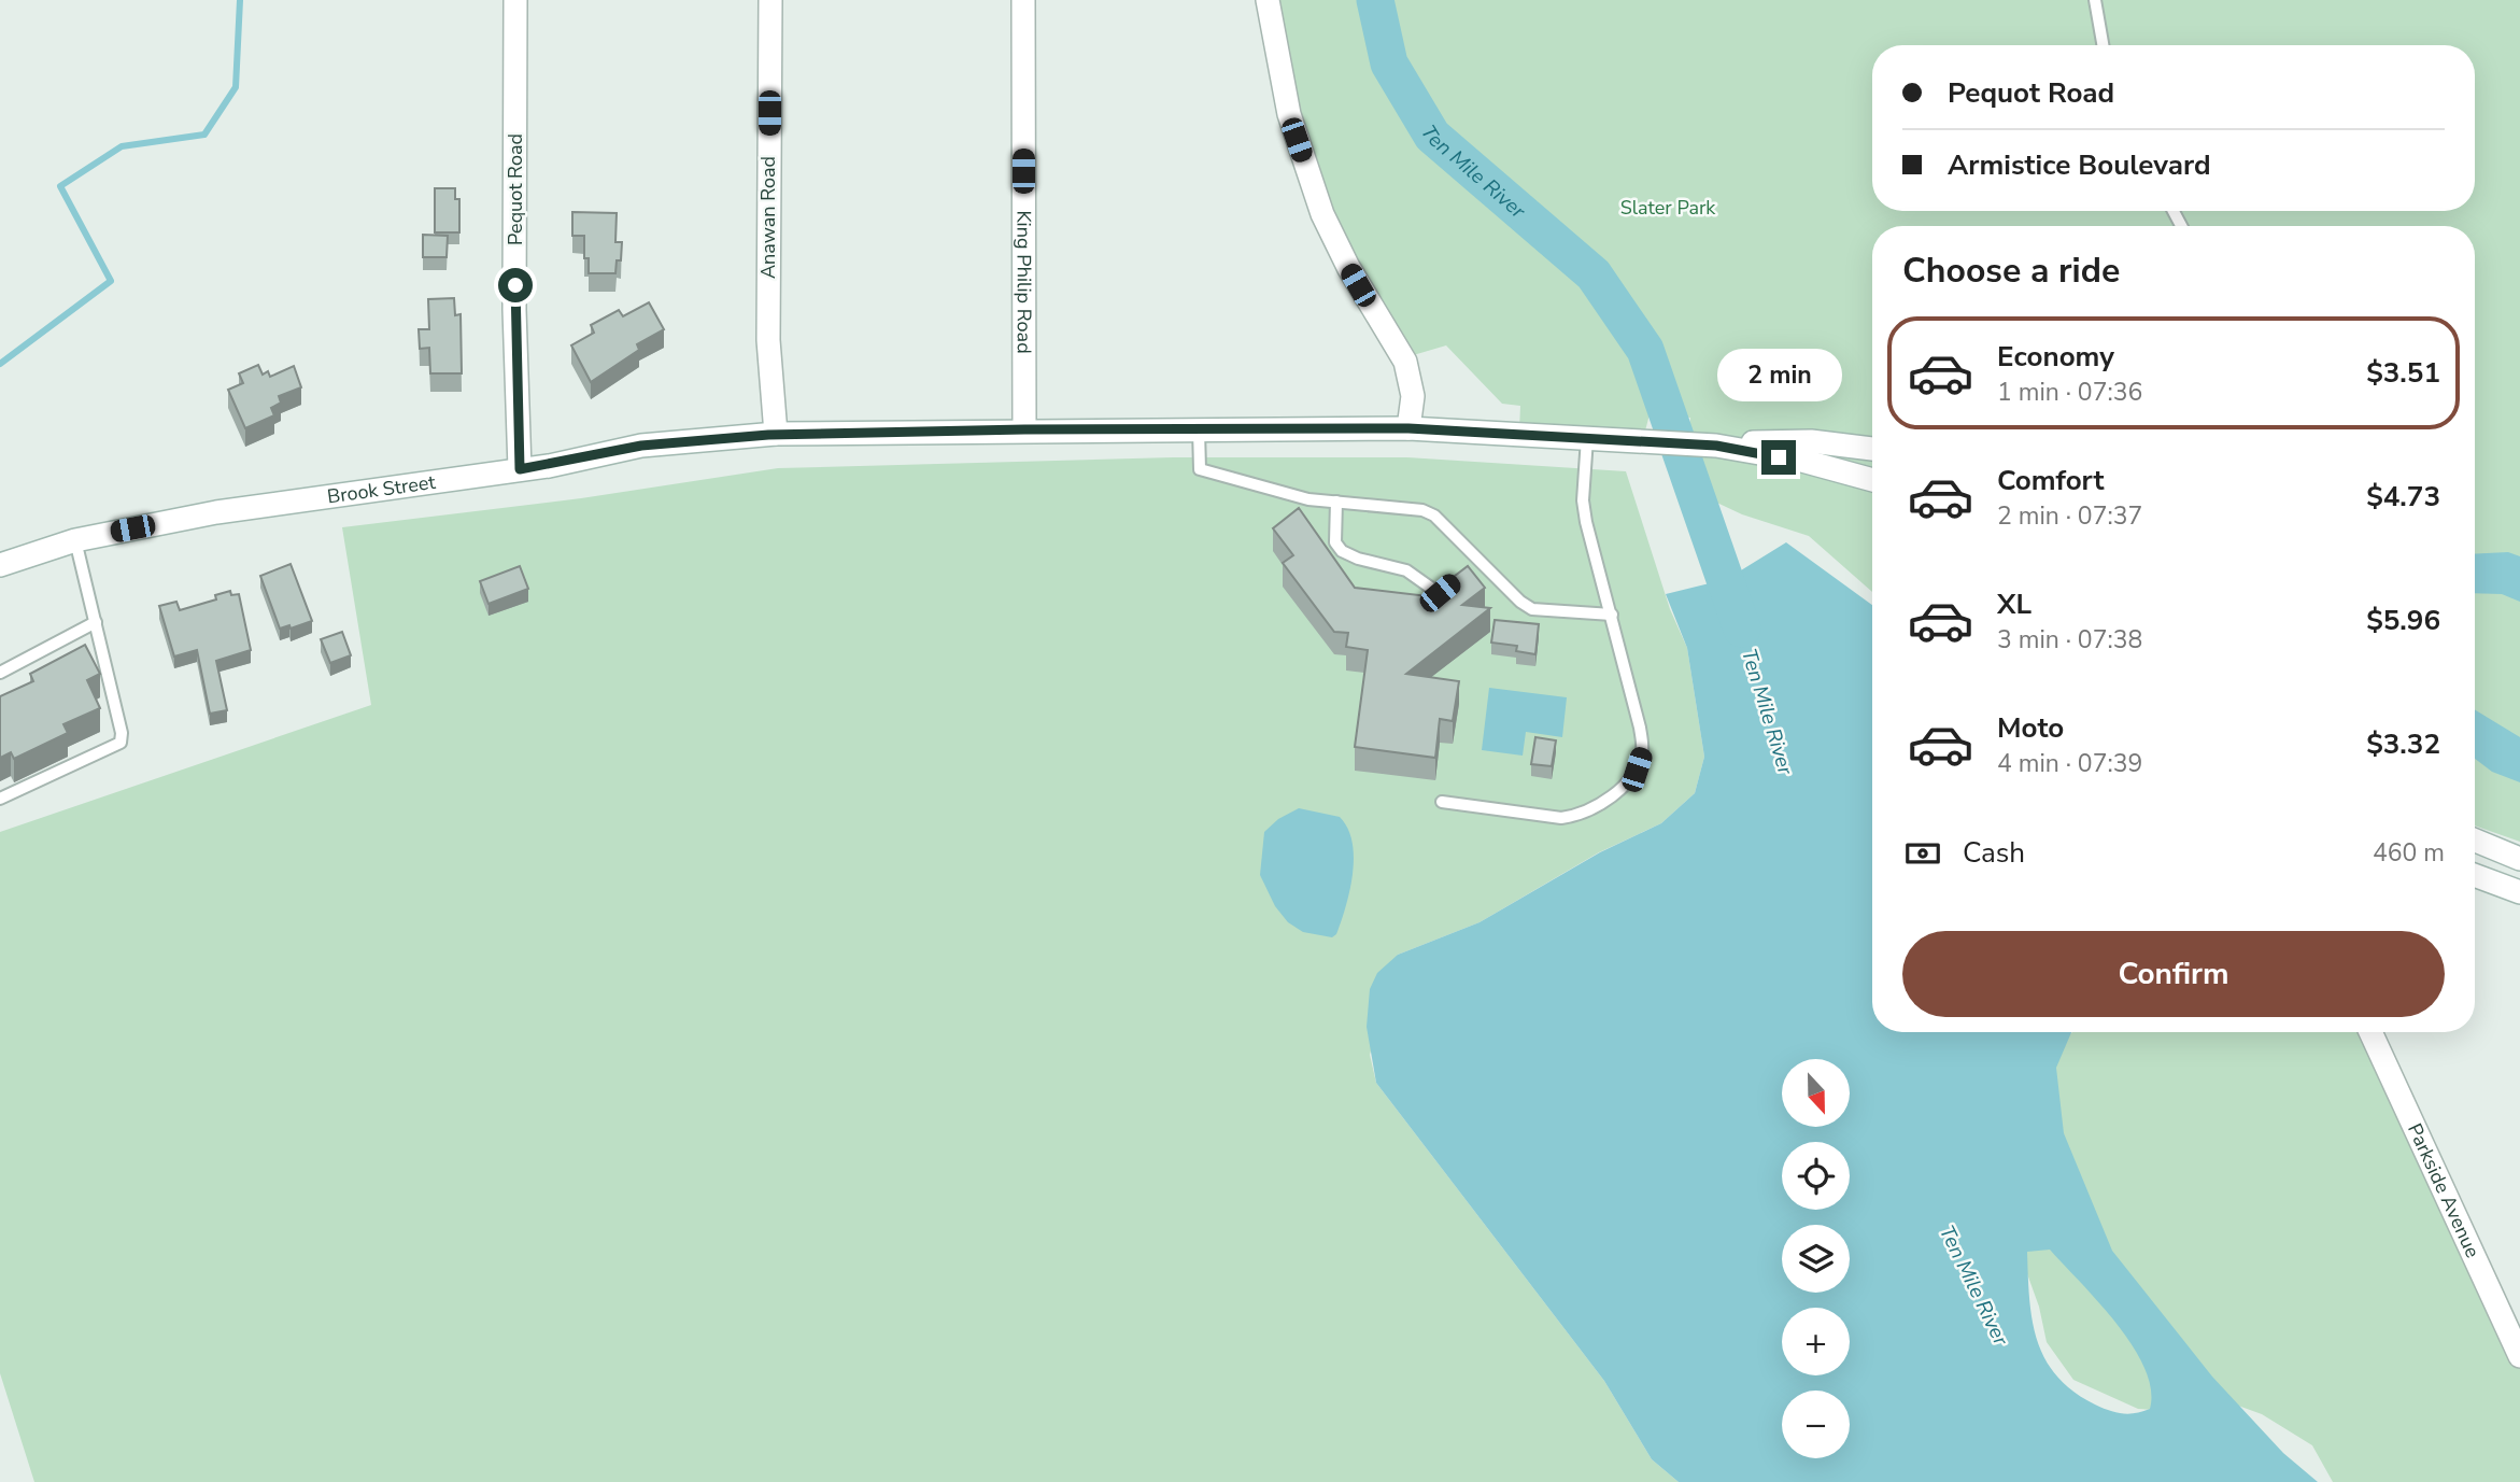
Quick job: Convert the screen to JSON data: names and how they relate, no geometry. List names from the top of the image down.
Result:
{
  "streets": {
    "main road": [
      "Pequot Road",
      "Anawan Road",
      "King Philip Road",
      "Brook Street",
      "Parkside Avenue"
    ]
  },
  "crossings": [
    ["Pequot Road", "Brook Street"],
    ["Anawan Road", "Brook Street"],
    ["King Philip Road", "Brook Street"]
  ],
  "water": ["Ten Mile River"],
  "parks": ["Slater Park"],
  "north": "bottom",
  "page": {
    "banner": ["Pequot Road", "Armistice Boulevard"],
    "heading": "Choose a ride",
    "list": [
      {
        "name": "Economy",
        "note": "1 min · 07:36",
        "value": "$3.51"
      },
      {
        "name": "Comfort",
        "note": "2 min · 07:37",
        "value": "$4.73"
      },
      {
        "name": "XL",
        "note": "3 min · 07:38",
        "value": "$5.96"
      },
      {
        "name": "Moto",
        "note": "4 min · 07:39",
        "value": "$3.32"
      }
    ],
    "bubble": "2 min",
    "pay": ["Cash", "460 m"],
    "buttons": "Confirm",
    "map_buttons": ["+", "−"]
  }
}
